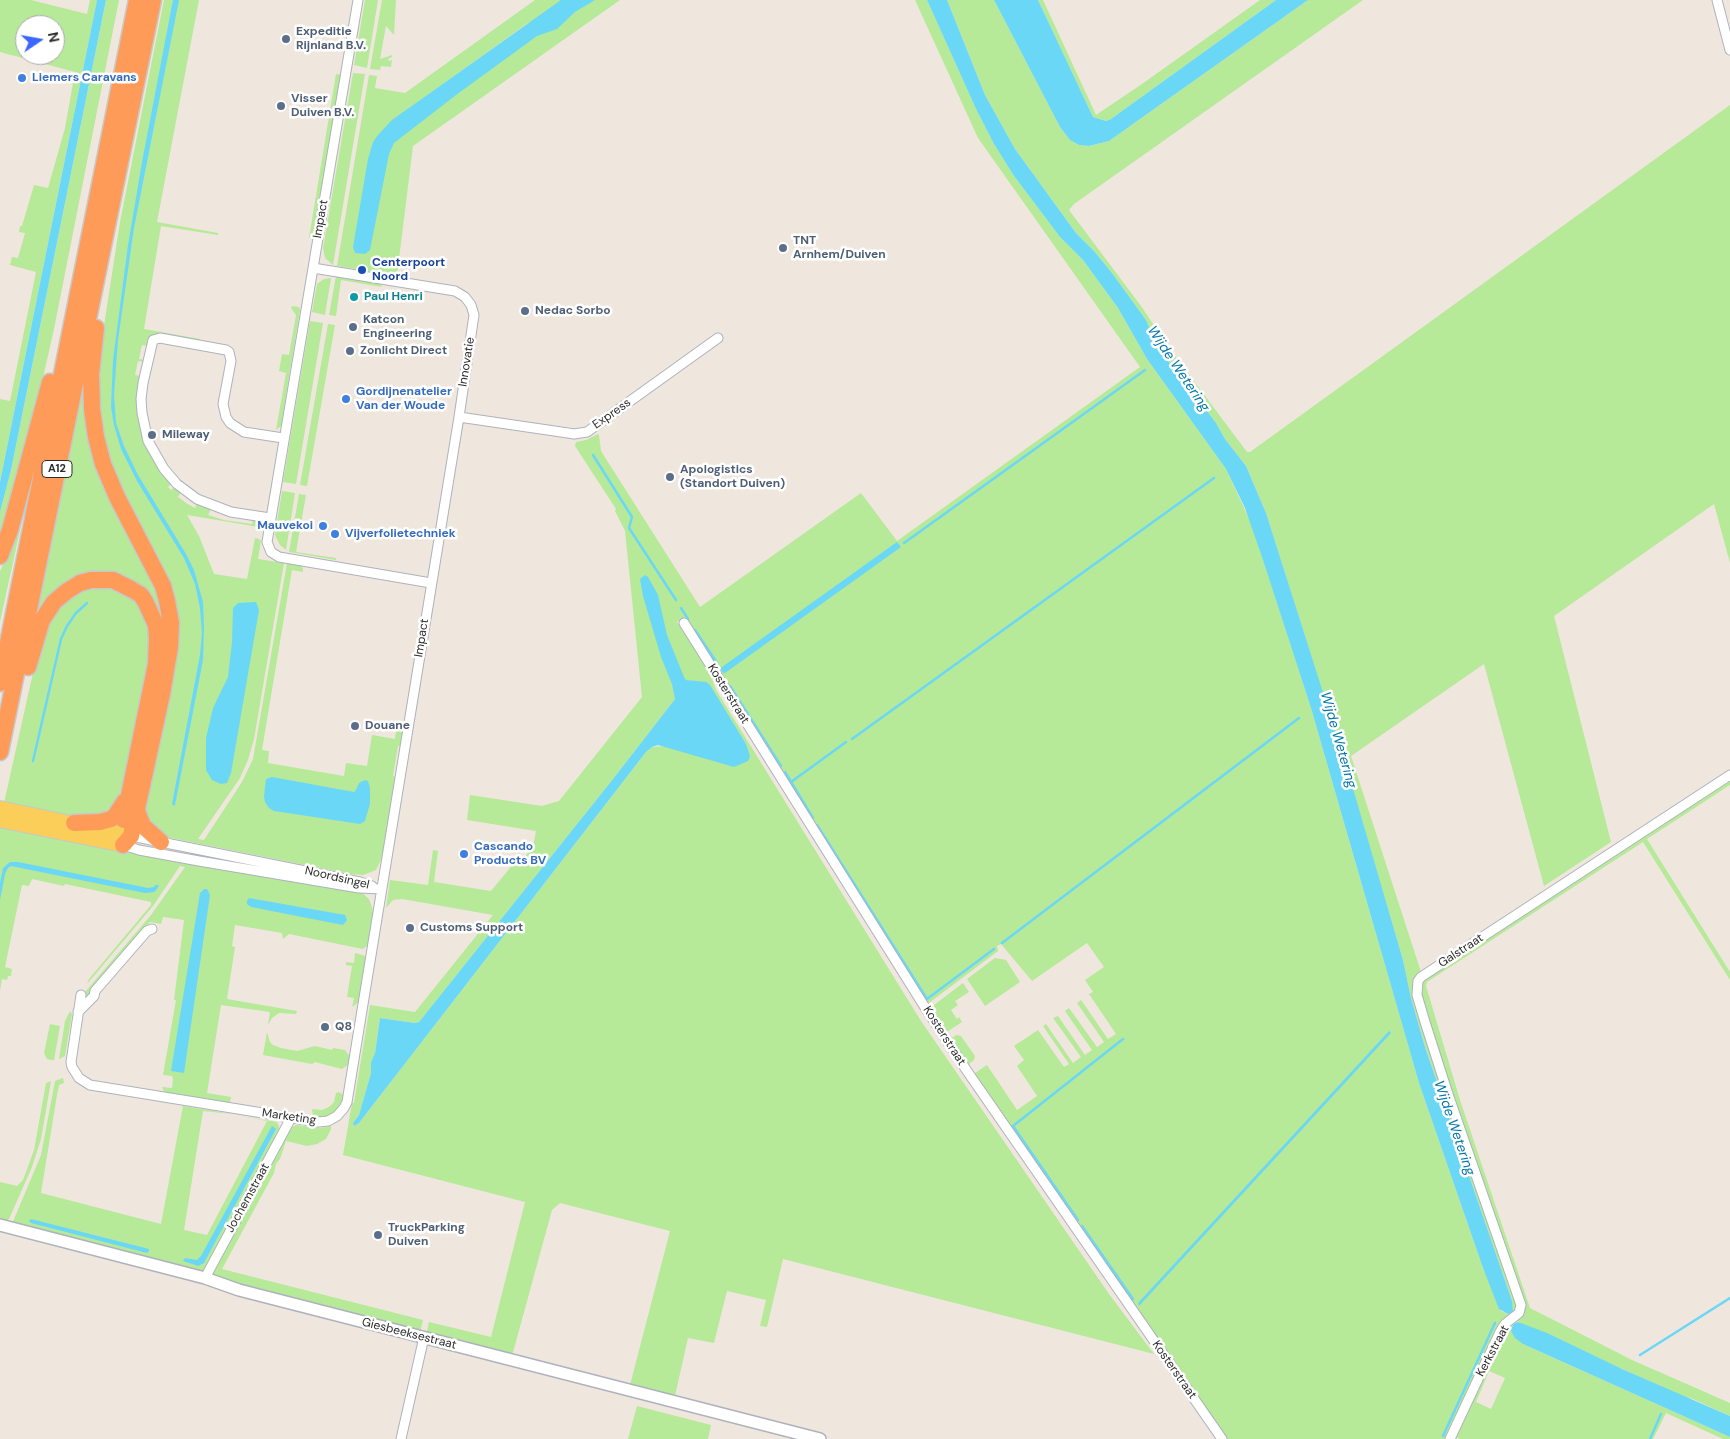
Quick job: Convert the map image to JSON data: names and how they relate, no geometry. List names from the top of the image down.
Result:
{
  "streets": {
    "highway": ["A12"],
    "main road": ["Noordsingel"],
    "street": [
      "Impact",
      "Innovatie",
      "Express",
      "Kosterstraat",
      "Galstraat",
      "Marketing",
      "Jochemstraat",
      "Giesbeeksestraat",
      "Kerkstraat"
    ]
  },
  "crossings": [
    ["Impact", "Innovatie"],
    ["Impact", "Noordsingel"],
    ["Impact", "Marketing"],
    ["Innovatie", "Express"],
    ["A12", "Noordsingel"],
    ["Noordsingel", "Marketing"],
    ["Galstraat", "Kerkstraat"],
    ["Marketing", "Jochemstraat"],
    ["Jochemstraat", "Giesbeeksestraat"]
  ],
  "water": ["Wijde Wetering"],
  "places": [
    "Expeditie Rijnland B.V.",
    "Liemers Caravans",
    "Visser Duiven B.V.",
    "TNT Arnhem/Duiven",
    "Centerpoort Noord",
    "Paul Henri",
    "Nedac Sorbo",
    "Katcon Engineering",
    "Zonlicht Direct",
    "Gordijnenatelier Van der Woude",
    "Mileway",
    "Apologistics (Standort Duiven)",
    "Mauvekoi",
    "Vijverfolietechniek",
    "Douane",
    "Cascando Products BV",
    "Customs Support",
    "Q8",
    "TruckParking Duiven"
  ],
  "north": "right"
}
